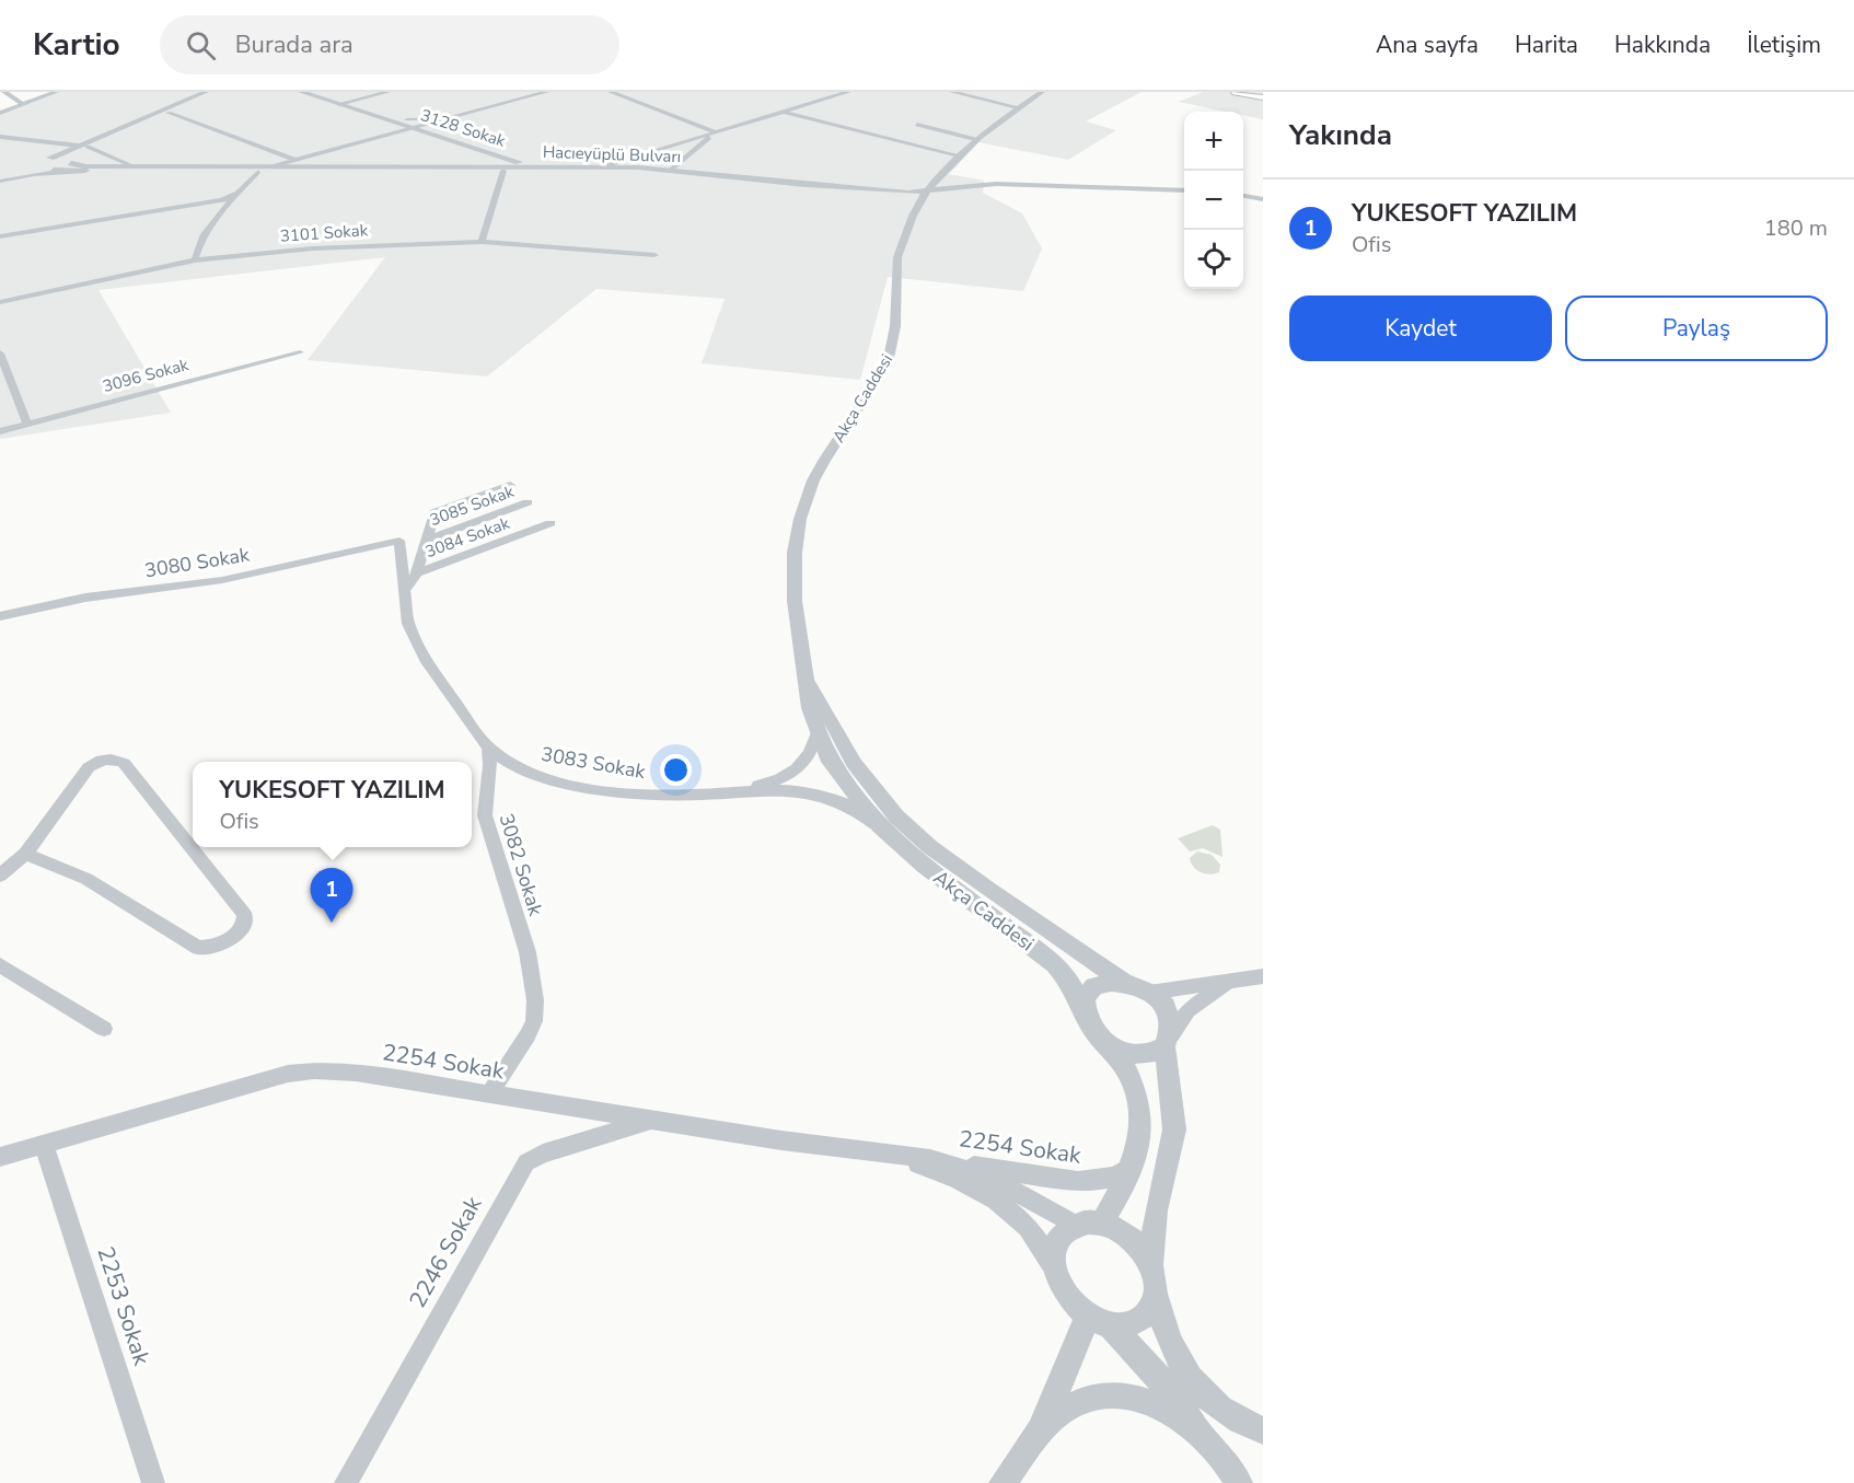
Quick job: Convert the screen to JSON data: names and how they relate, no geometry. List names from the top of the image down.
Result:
{
  "streets": {
    "street": [
      "3128 Sokak",
      "Hacıeyüplü Bulvarı",
      "3101 Sokak",
      "3096 Sokak",
      "Akça Caddesi",
      "3085 Sokak",
      "3084 Sokak",
      "3080 Sokak",
      "3083 Sokak",
      "3082 Sokak",
      "2254 Sokak",
      "2246 Sokak",
      "2253 Sokak"
    ]
  },
  "crossings": [
    ["3128 Sokak", "Hacıeyüplü Bulvarı"],
    ["Hacıeyüplü Bulvarı", "Akça Caddesi"],
    ["Akça Caddesi", "3083 Sokak"],
    ["Akça Caddesi", "2254 Sokak"],
    ["3084 Sokak", "3080 Sokak"],
    ["3083 Sokak", "3082 Sokak"],
    ["3082 Sokak", "2254 Sokak"],
    ["2254 Sokak", "2246 Sokak"],
    ["2254 Sokak", "2253 Sokak"]
  ],
  "page": {
    "header": "Kartio",
    "search": "Burada ara",
    "nav": [
      "Ana sayfa",
      "Harita",
      "Hakkında",
      "İletişim"
    ],
    "heading": "Yakında",
    "map_buttons": ["+", "−"],
    "list": [
      {
        "mark": "1",
        "name": "YUKESOFT YAZILIM",
        "note": "Ofis",
        "value": "180 m"
      }
    ],
    "buttons": ["Kaydet", "Paylaş"],
    "popup": ["YUKESOFT YAZILIM", "Ofis"],
    "pins": "1"
  }
}
